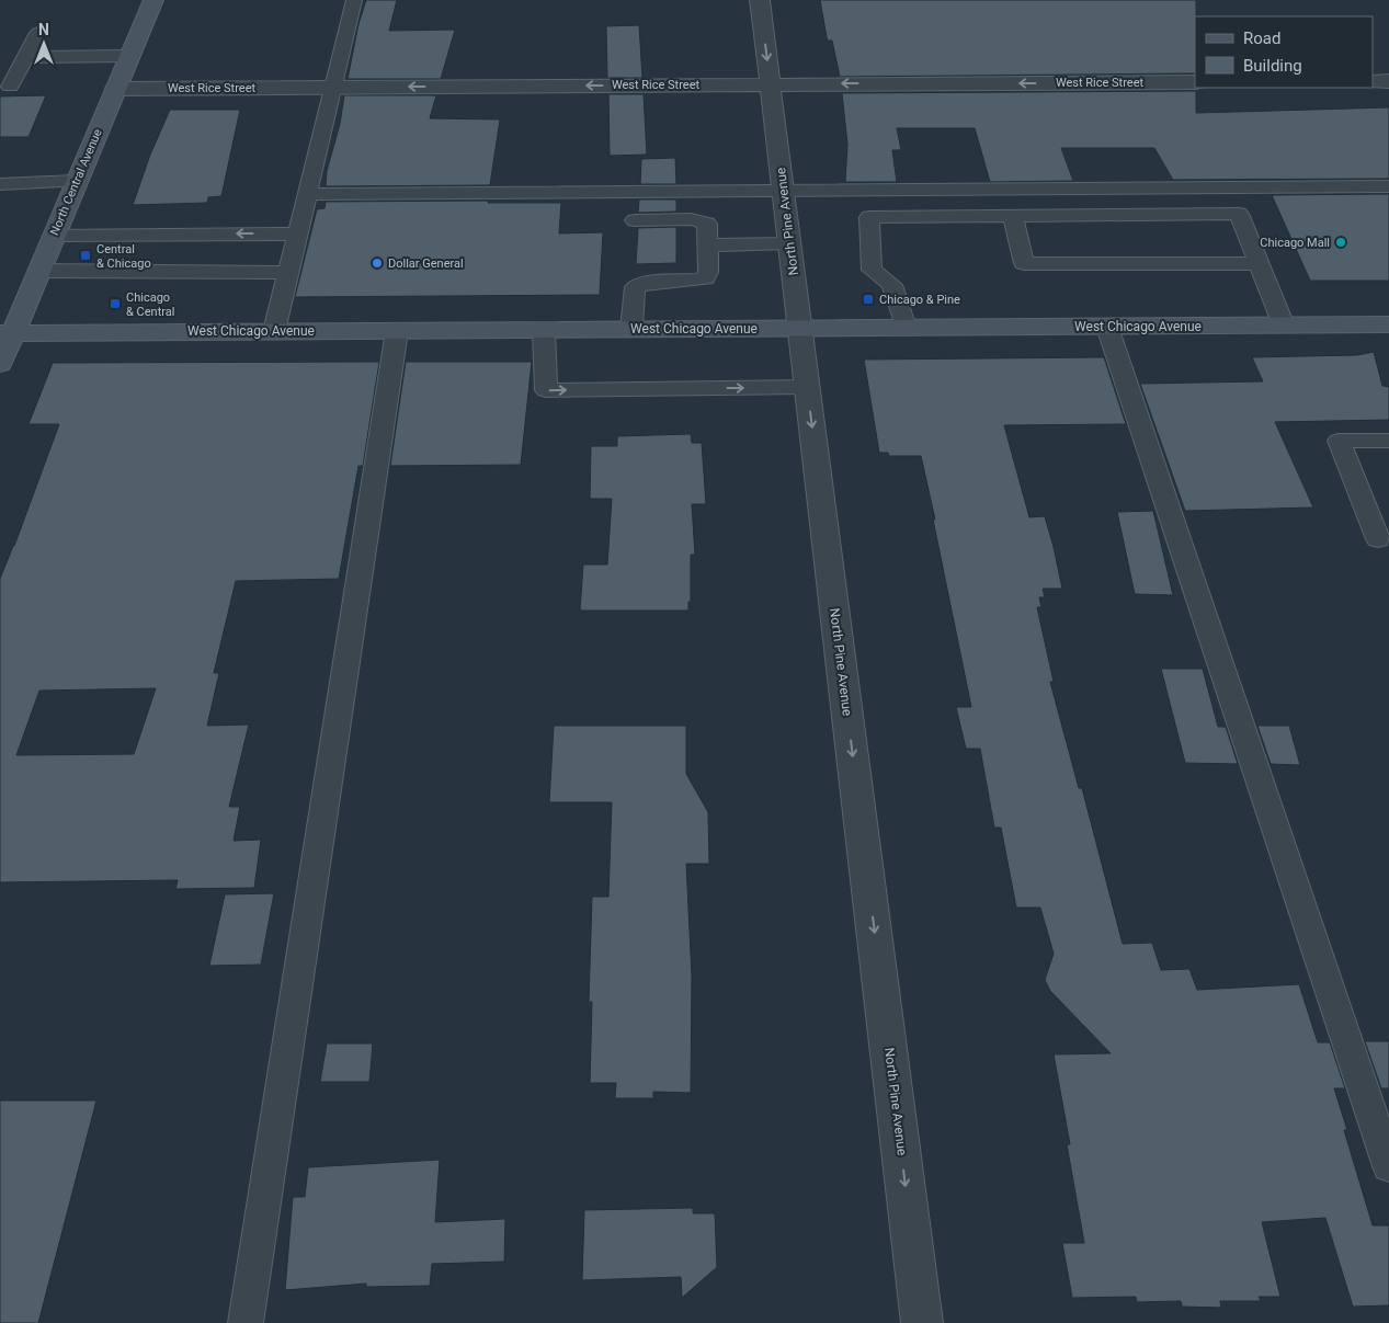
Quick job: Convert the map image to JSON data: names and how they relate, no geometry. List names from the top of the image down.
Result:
{
  "streets": {
    "main road": ["North Central Avenue", "West Chicago Avenue"],
    "street": ["West Rice Street", "North Pine Avenue"]
  },
  "crossings": [
    ["West Rice Street", "North Central Avenue"],
    ["West Rice Street", "North Pine Avenue"],
    ["North Central Avenue", "West Chicago Avenue"],
    ["North Pine Avenue", "West Chicago Avenue"]
  ],
  "one_way": ["West Rice Street", "North Pine Avenue"],
  "places": {
    "other": ["Chicago Mall", "Dollar General"],
    "transit": ["Central & Chicago", "Chicago & Pine", "Chicago & Central"]
  },
  "legend": ["Road", "Building"],
  "north": "top"
}
